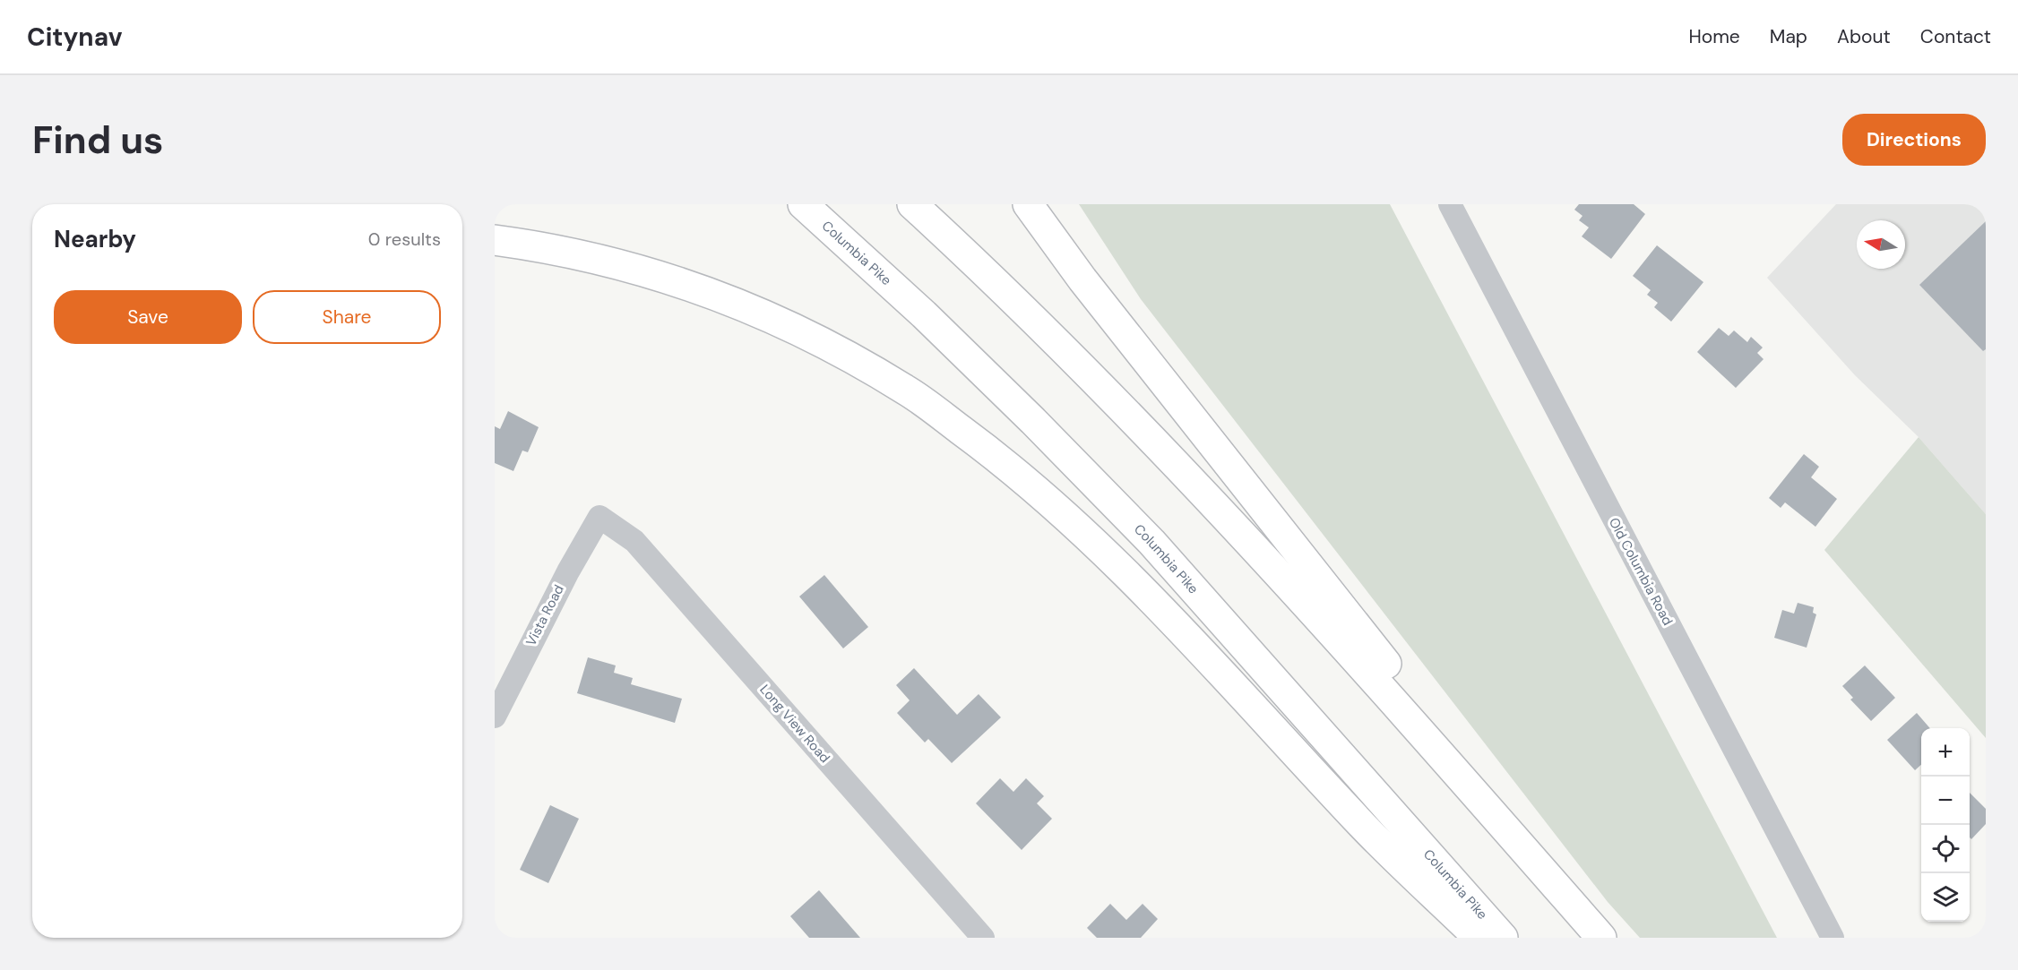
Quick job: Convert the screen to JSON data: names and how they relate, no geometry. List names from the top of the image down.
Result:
{
  "streets": {
    "highway": ["Columbia Pike"],
    "street": ["Old Columbia Road", "Vista Road", "Long View Road"]
  },
  "crossings": [
    ["Vista Road", "Long View Road"]
  ],
  "north": "left",
  "page": {
    "header": "Citynav",
    "nav": [
      "Home",
      "Map",
      "About",
      "Contact"
    ],
    "buttons": [
      "Directions",
      ["Save", "Share"]
    ],
    "title": "Find us",
    "heading": ["Nearby", "0 results"],
    "map_buttons": ["+", "−"]
  }
}
